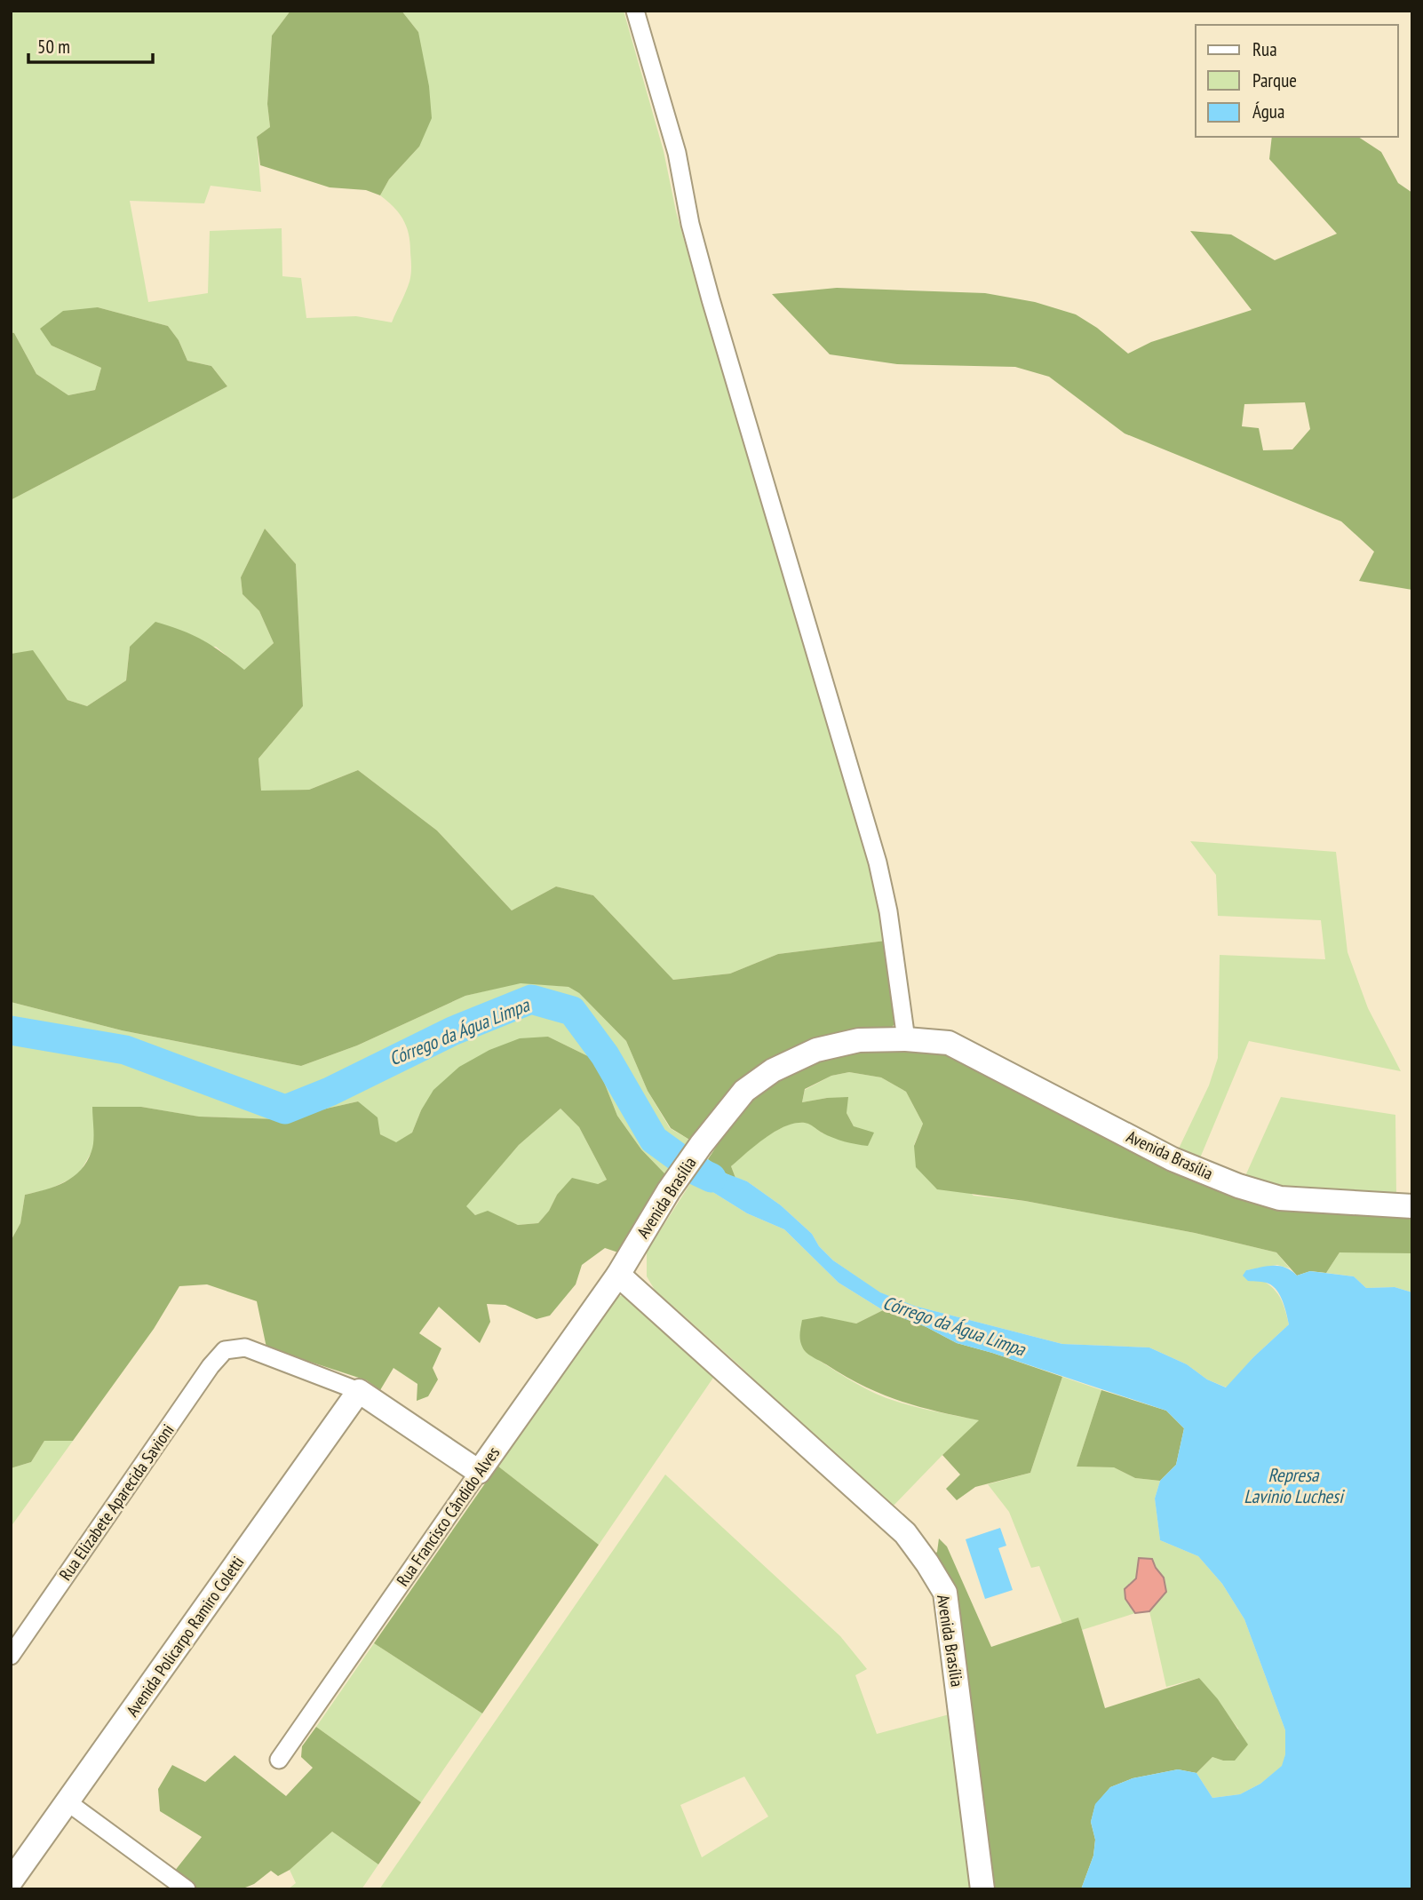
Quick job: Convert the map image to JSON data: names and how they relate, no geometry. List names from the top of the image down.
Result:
{
  "streets": {
    "street": [
      "Avenida Brasília",
      "Rua Elizabete Aparecida Savioni",
      "Rua Francisco Cândido Alves",
      "Avenida Policarpo Ramiro Coletti"
    ]
  },
  "crossings": [
    ["Avenida Brasília", "Rua Francisco Cândido Alves"],
    ["Rua Elizabete Aparecida Savioni", "Avenida Policarpo Ramiro Coletti"]
  ],
  "water": ["Córrego da Água Limpa", "Represa Lavinio Luchesi"],
  "legend": ["Rua", "Parque", "Água"],
  "scale_bar": "50 m"
}
